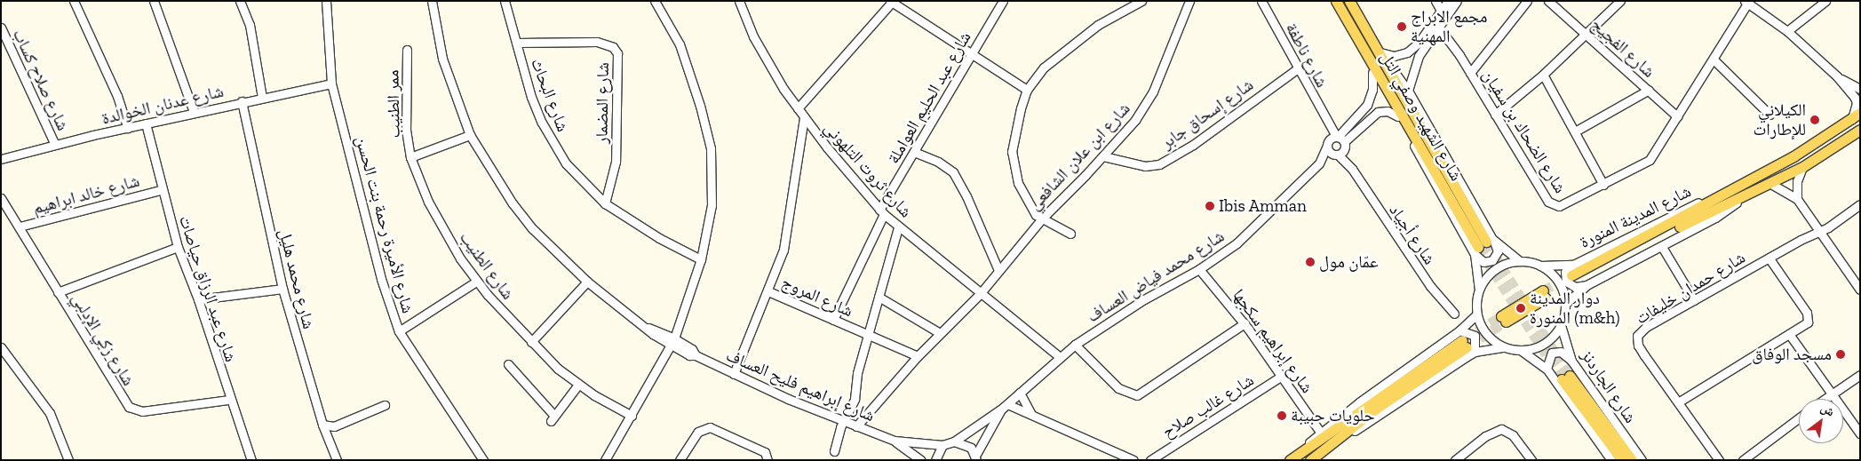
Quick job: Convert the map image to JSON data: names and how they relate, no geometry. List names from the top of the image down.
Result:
{
  "streets": {
    "main road": ["شارع الشهيد وصفي التل", "شارع المدينة المنورة"],
    "street": [
      "شارع الفجيج",
      "شارع ناطفة",
      "شارع صلاح كساب",
      "شارع البحاث",
      "شارع عبد الحليم العواملة",
      "شارع المضمار",
      "ممر الطنيب",
      "شارع عدنان الخوالدة",
      "شارع إسحاق جابر",
      "شارع الضحاك بن سفيان",
      "شارع ابن علان الشافعي",
      "شارع ثروت التلهوني",
      "شارع خالد ابراهيم",
      "شارع الأميرة رحمة بنت الحسن",
      "شارع أجياد",
      "شارع الطنيب",
      "شارع محمد فياض العساف",
      "شارع محمد هليل",
      "شارع حمدان خليفات",
      "شارع عبد الرزاق حياصات",
      "شارع المروج",
      "شارع زكي الإدلبي",
      "شارع إبراهيم سكجها",
      "شارع إبراهيم فليح العساف",
      "شارع الجاردنز",
      "شارع غالب صلاح"
    ]
  },
  "crossings": [
    ["شارع الفجيج", "شارع الضحاك بن سفيان"],
    ["شارع ناطفة", "شارع إسحاق جابر"],
    ["شارع ناطفة", "شارع أجياد"],
    ["شارع ناطفة", "شارع محمد فياض العساف"],
    ["شارع صلاح كساب", "شارع عدنان الخوالدة"],
    ["شارع البحاث", "شارع المضمار"],
    ["شارع عبد الحليم العواملة", "شارع ثروت التلهوني"],
    ["شارع عبد الحليم العواملة", "شارع المروج"],
    ["ممر الطنيب", "شارع الطنيب"],
    ["شارع عدنان الخوالدة", "شارع الأميرة رحمة بنت الحسن"],
    ["شارع عدنان الخوالدة", "شارع محمد هليل"],
    ["شارع عدنان الخوالدة", "شارع عبد الرزاق حياصات"],
    ["شارع إسحاق جابر", "شارع ابن علان الشافعي"],
    ["شارع ابن علان الشافعي", "شارع ثروت التلهوني"],
    ["شارع ابن علان الشافعي", "شارع المروج"],
    ["شارع ابن علان الشافعي", "شارع إبراهيم فليح العساف"],
    ["شارع ثروت التلهوني", "شارع محمد فياض العساف"],
    ["شارع ثروت التلهوني", "شارع المروج"],
    ["شارع خالد ابراهيم", "شارع عبد الرزاق حياصات"],
    ["شارع خالد ابراهيم", "شارع زكي الإدلبي"],
    ["شارع المدينة المنورة", "شارع الجاردنز"],
    ["شارع أجياد", "شارع محمد فياض العساف"],
    ["شارع محمد فياض العساف", "شارع إبراهيم سكجها"],
    ["شارع محمد فياض العساف", "شارع إبراهيم فليح العساف"],
    ["شارع عبد الرزاق حياصات", "شارع زكي الإدلبي"],
    ["شارع إبراهيم سكجها", "شارع غالب صلاح"]
  ],
  "places": [
    "مجمع الابراج المهنية",
    "الكيلاني للإطارات",
    "Ibis Amman",
    "عمّان مول",
    "دوار المدينة المنورة (m&h)",
    "مسجد الوفاق",
    "حلويات حبيبة"
  ],
  "north": "top right"
}
